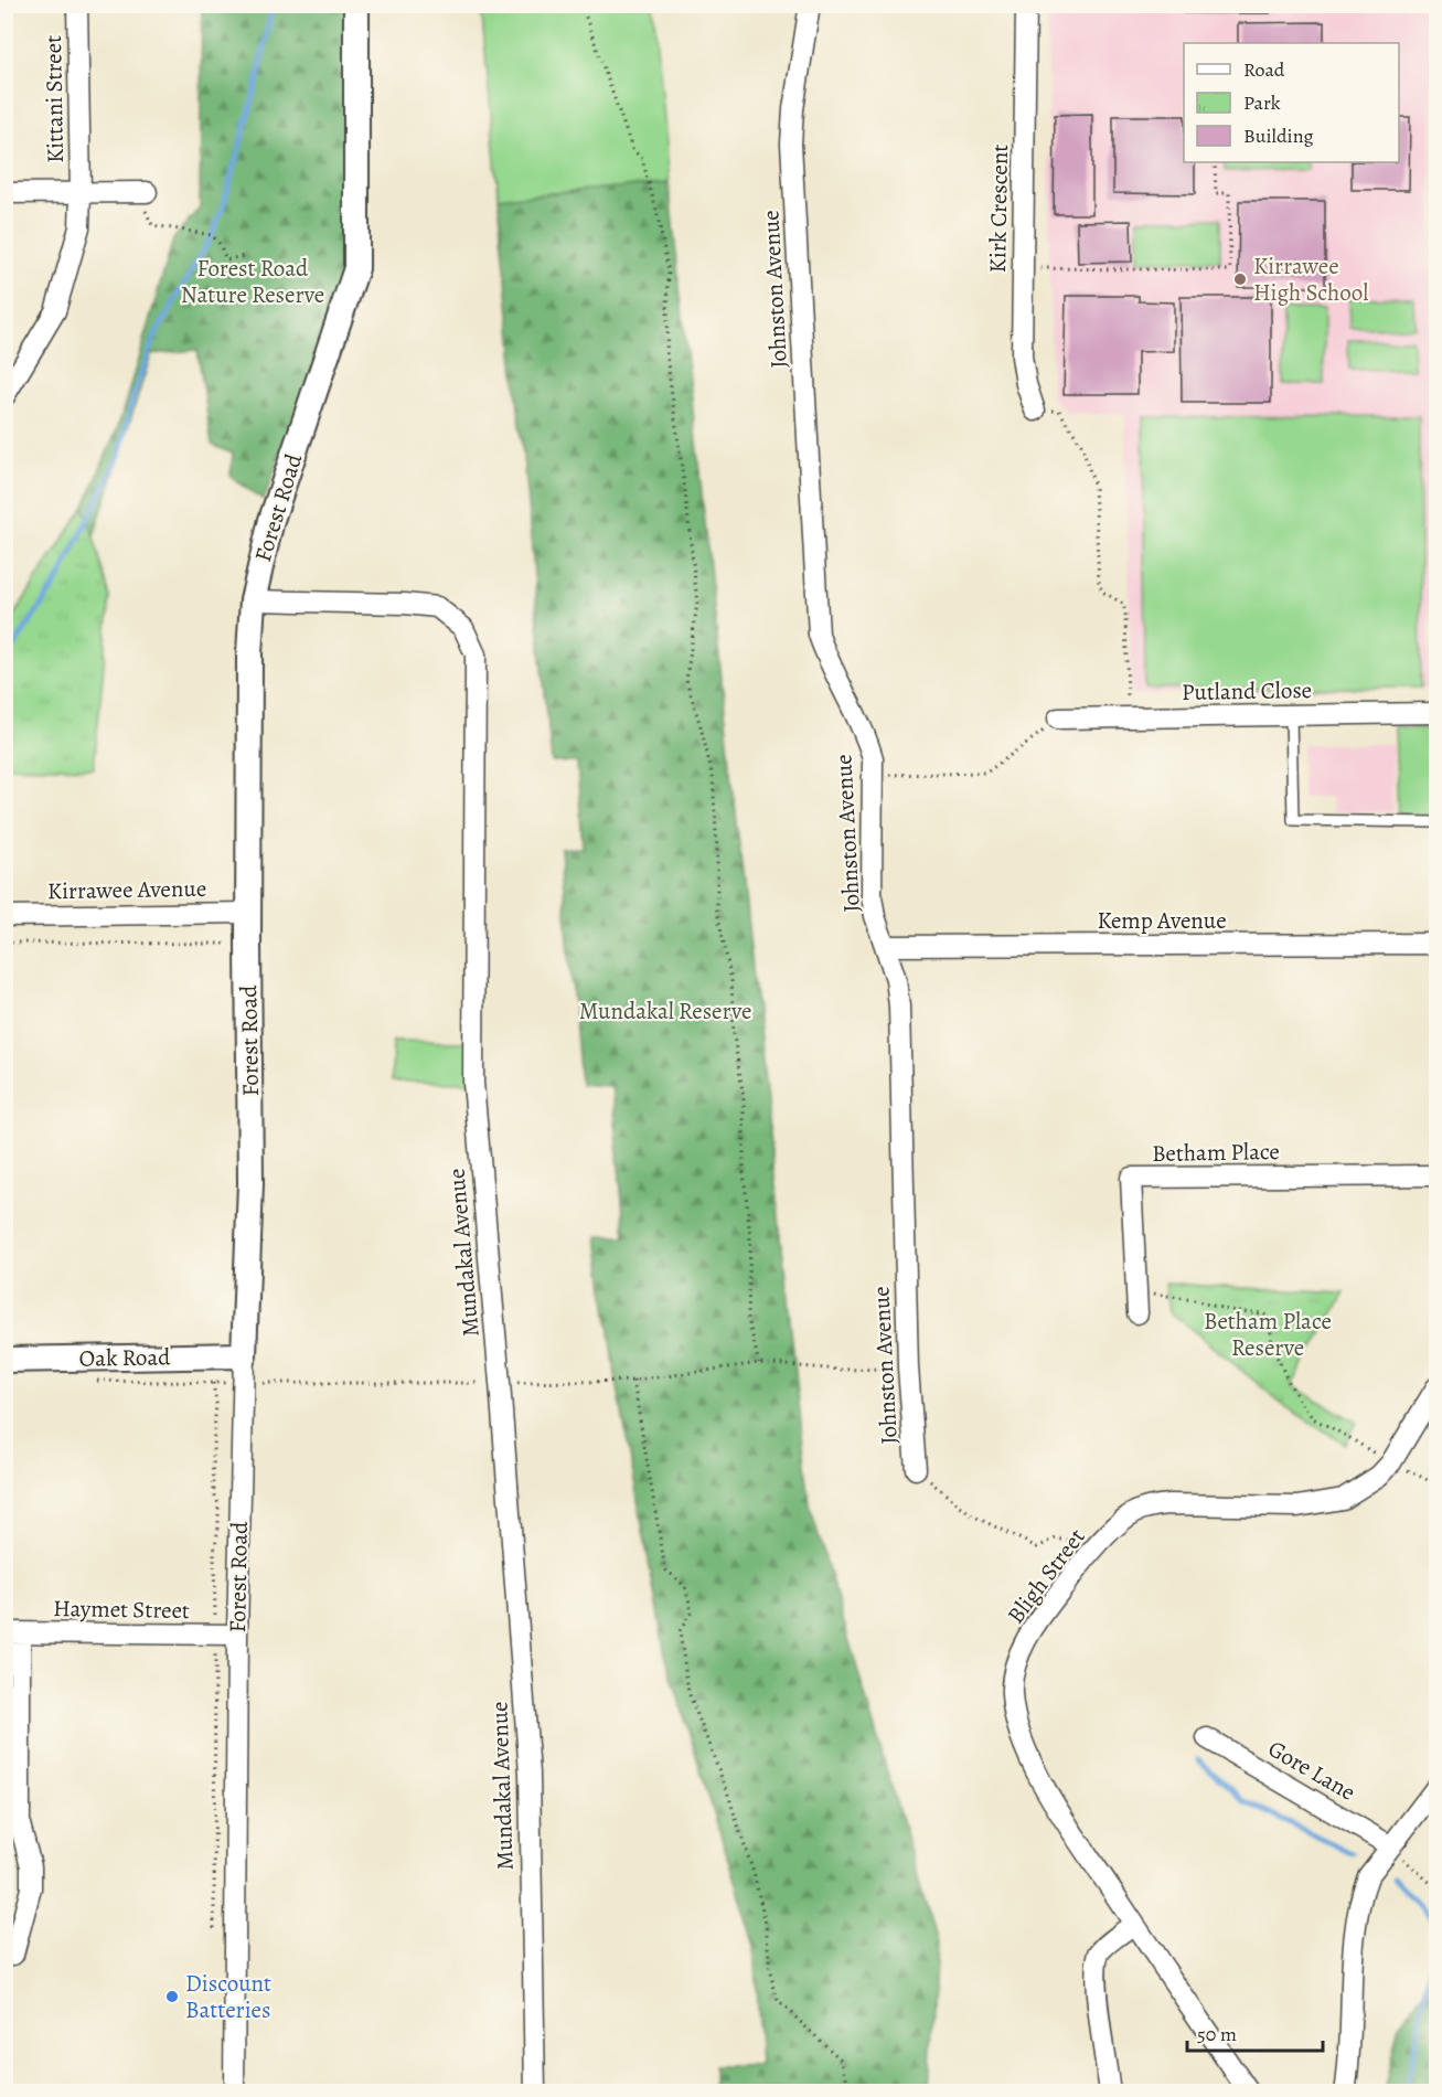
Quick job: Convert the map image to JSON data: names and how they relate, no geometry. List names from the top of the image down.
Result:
{
  "streets": {
    "street": [
      "Kittani Street",
      "Kirk Crescent",
      "Johnston Avenue",
      "Forest Road",
      "Putland Close",
      "Kirrawee Avenue",
      "Kemp Avenue",
      "Betham Place",
      "Mundakal Avenue",
      "Oak Road",
      "Bligh Street",
      "Haymet Street",
      "Gore Lane"
    ]
  },
  "crossings": [
    ["Johnston Avenue", "Kemp Avenue"],
    ["Forest Road", "Kirrawee Avenue"],
    ["Forest Road", "Mundakal Avenue"],
    ["Forest Road", "Oak Road"],
    ["Forest Road", "Haymet Street"]
  ],
  "parks": ["Forest Road Nature Reserve", "Mundakal Reserve", "Betham Place Reserve"],
  "places": ["Kirrawee High School", "Discount Batteries"],
  "legend": ["Road", "Park", "Building"],
  "scale_bar": "50 m"
}
